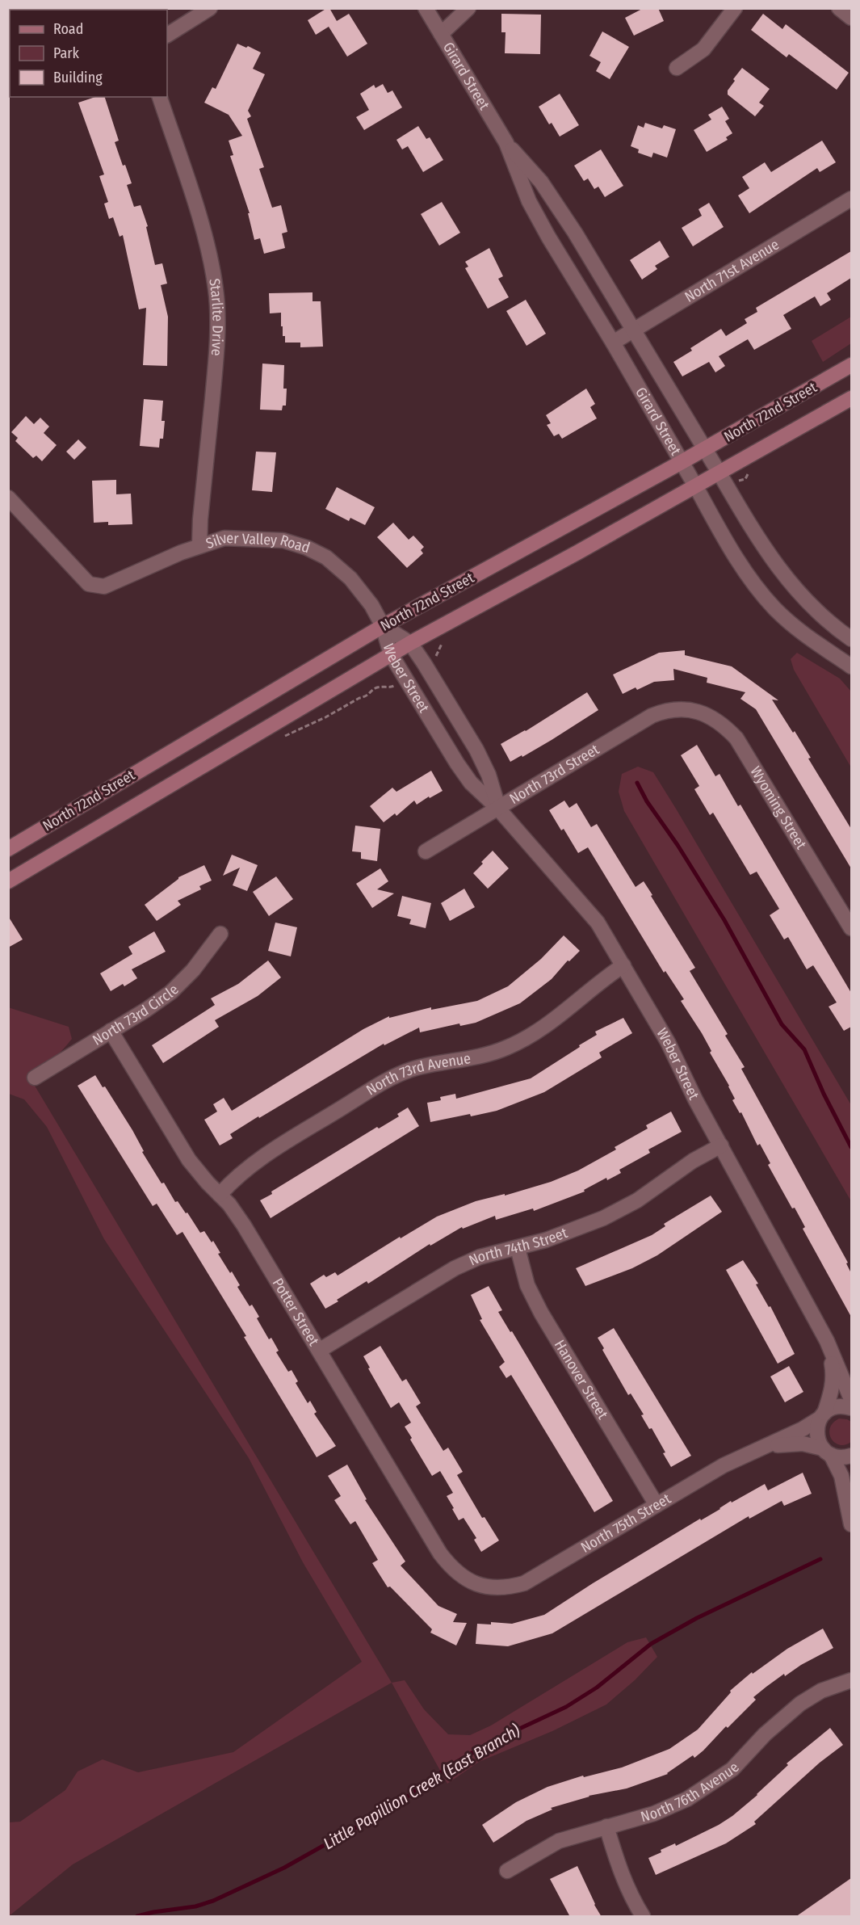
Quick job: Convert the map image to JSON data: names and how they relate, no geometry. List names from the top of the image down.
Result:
{
  "streets": {
    "main road": ["North 72nd Street"],
    "street": [
      "Girard Street",
      "North 71st Avenue",
      "Starlite Drive",
      "Silver Valley Road",
      "Weber Street",
      "North 73rd Street",
      "Wyoming Street",
      "North 73rd Circle",
      "North 73rd Avenue",
      "North 74th Street",
      "Potter Street",
      "Hanover Street",
      "North 75th Street",
      "North 76th Avenue"
    ]
  },
  "crossings": [
    ["Girard Street", "North 71st Avenue"],
    ["Girard Street", "North 72nd Street"],
    ["Starlite Drive", "Silver Valley Road"],
    ["North 72nd Street", "Silver Valley Road"],
    ["North 72nd Street", "Weber Street"],
    ["Silver Valley Road", "Weber Street"],
    ["Weber Street", "North 73rd Street"],
    ["Weber Street", "North 73rd Avenue"],
    ["Weber Street", "North 74th Street"],
    ["Weber Street", "North 75th Street"],
    ["North 73rd Street", "Wyoming Street"],
    ["North 73rd Circle", "Potter Street"],
    ["North 73rd Avenue", "Potter Street"],
    ["North 74th Street", "Potter Street"],
    ["North 74th Street", "Hanover Street"],
    ["Potter Street", "North 75th Street"],
    ["Hanover Street", "North 75th Street"]
  ],
  "water": ["Little Papillion Creek (East Branch)"],
  "legend": ["Road", "Park", "Building"]
}
